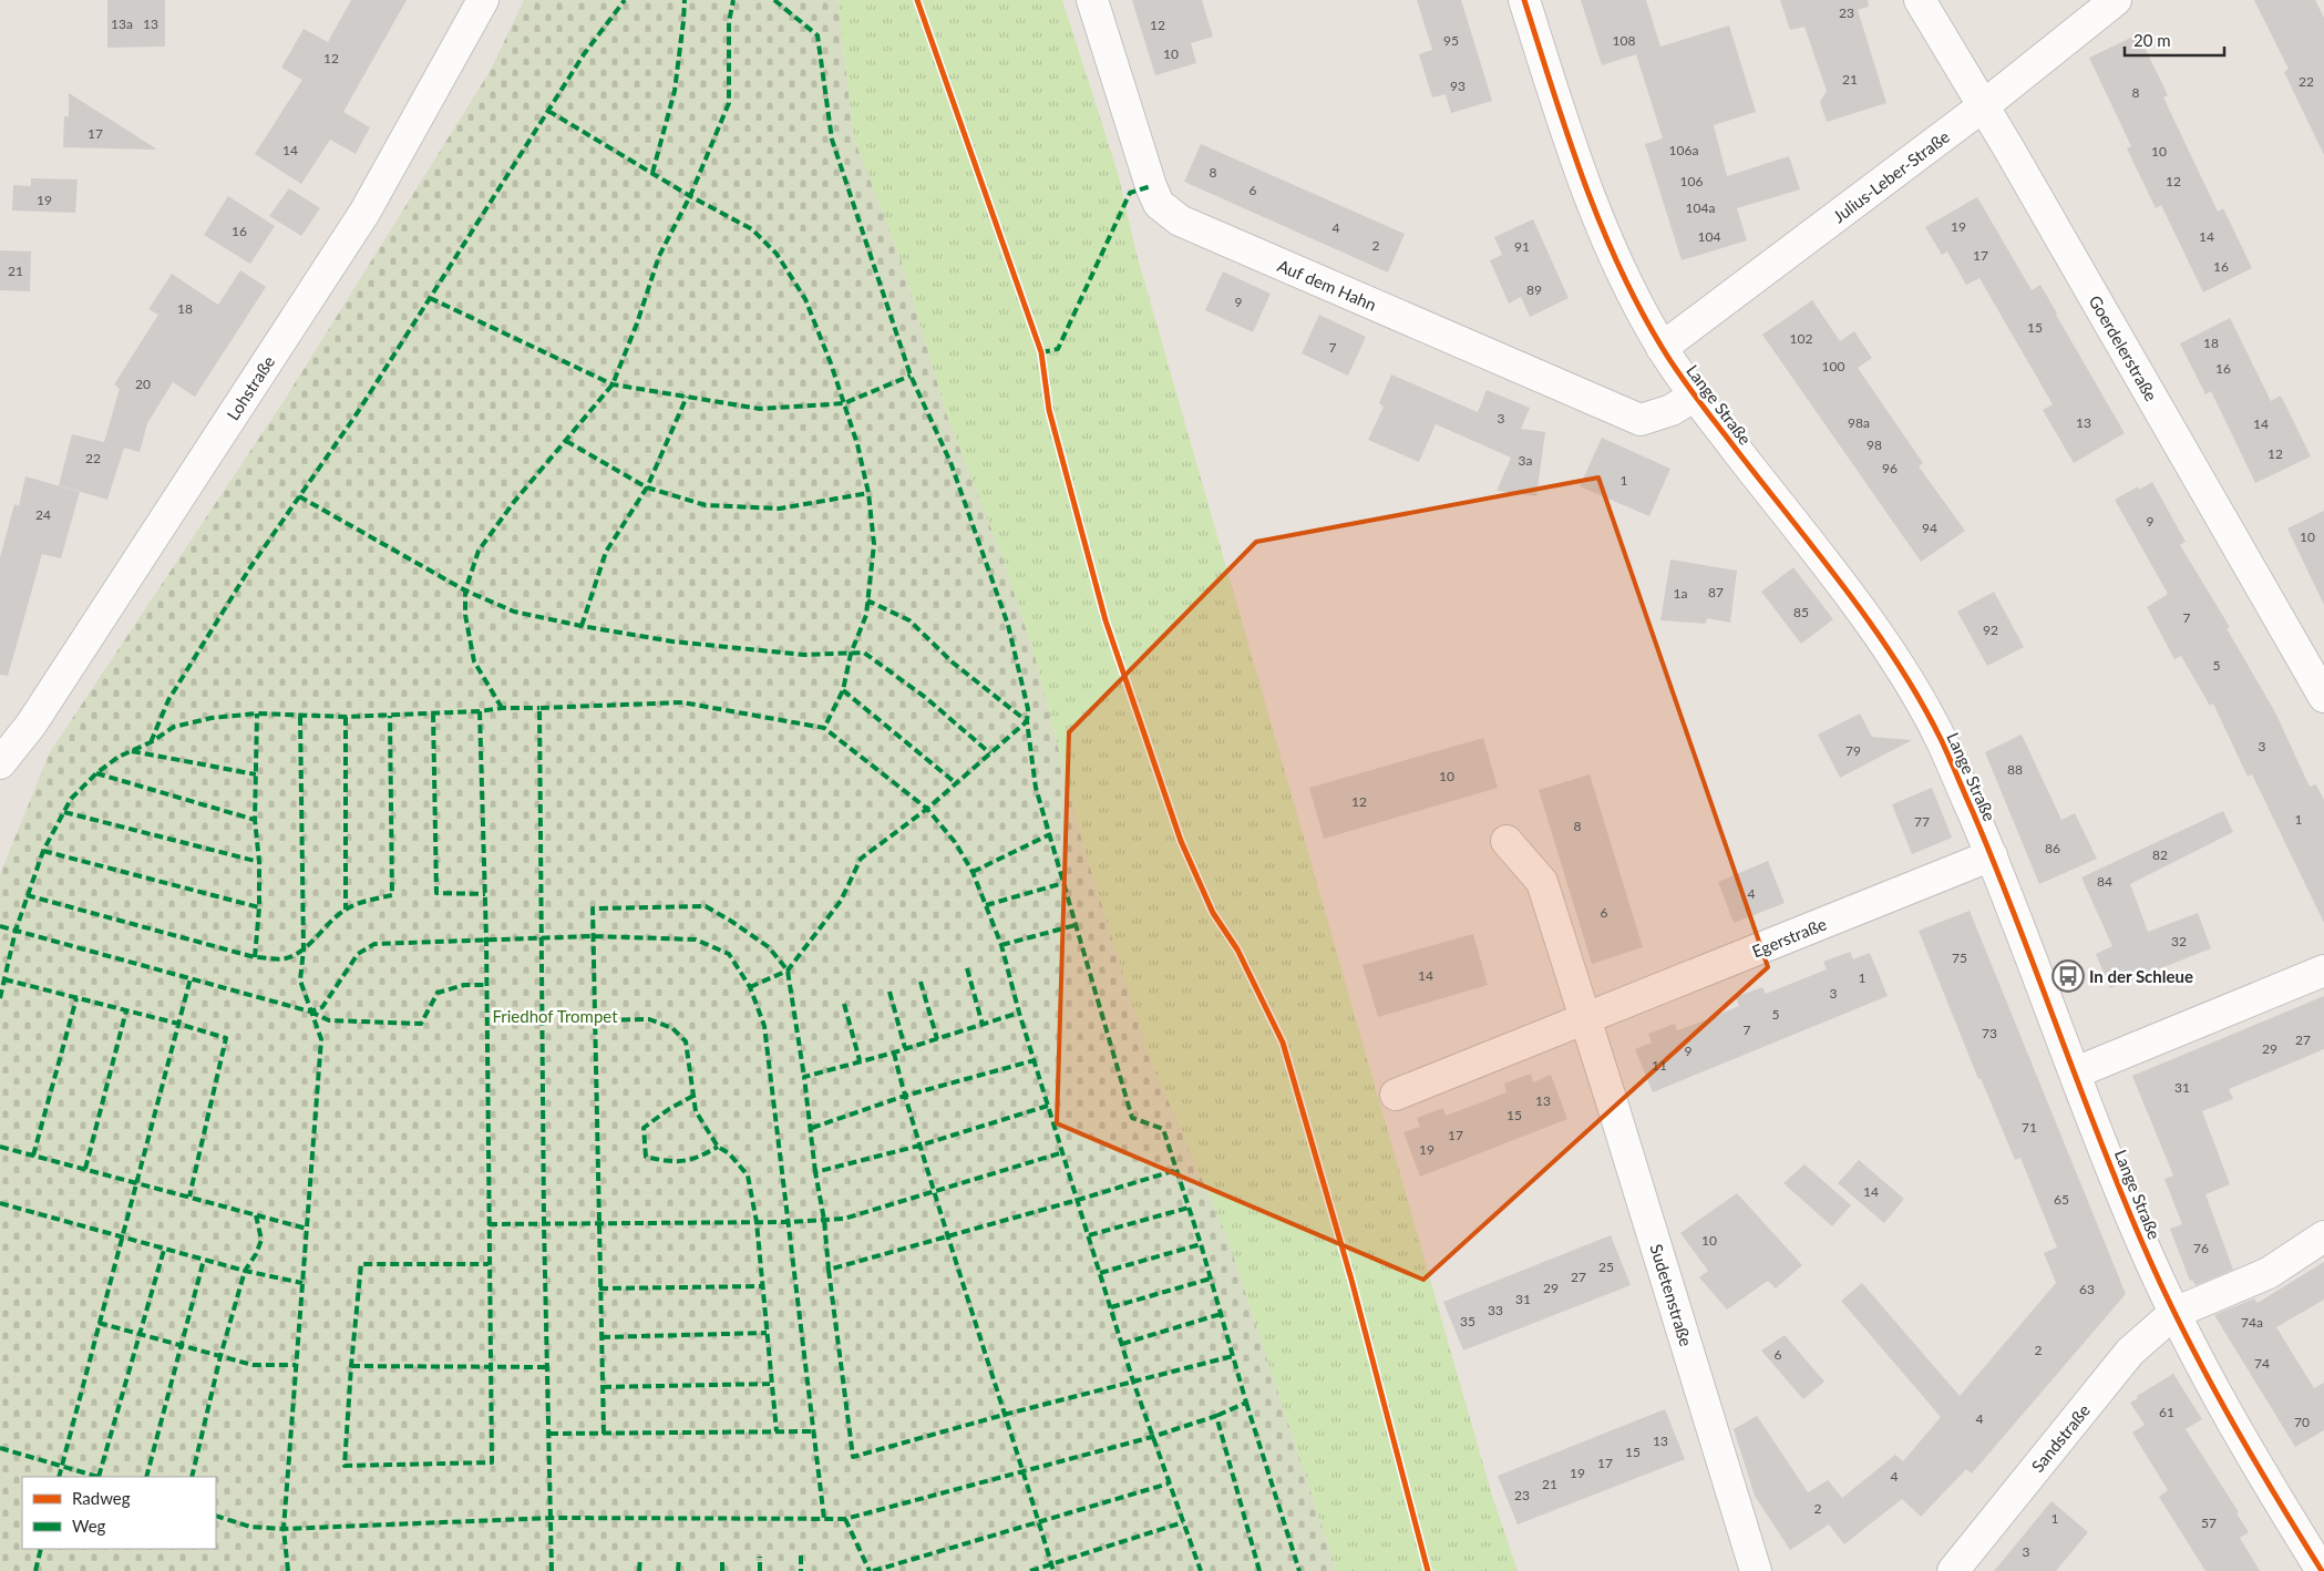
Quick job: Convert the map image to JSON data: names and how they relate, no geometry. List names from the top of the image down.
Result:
{
  "streets": {
    "street": [
      "Julius-Leber-Straße",
      "Auf dem Hahn",
      "Goerdelerstraße",
      "Lohstraße",
      "Lange Straße",
      "Egerstraße",
      "Sudetenstraße",
      "Sandstraße"
    ]
  },
  "crossings": [
    ["Julius-Leber-Straße", "Goerdelerstraße"],
    ["Julius-Leber-Straße", "Lange Straße"],
    ["Auf dem Hahn", "Lange Straße"],
    ["Lange Straße", "Egerstraße"],
    ["Lange Straße", "Sandstraße"],
    ["Egerstraße", "Sudetenstraße"]
  ],
  "parks": ["Friedhof Trompet"],
  "places": {
    "bus stop": ["In der Schleue"]
  },
  "house_numbers": [
    "23",
    "13a",
    "13",
    "12",
    "95",
    "108",
    "10",
    "12",
    "21",
    "22",
    "93",
    "8",
    "17",
    "14",
    "106a",
    "10",
    "8",
    "106",
    "12",
    "6",
    "19",
    "104a",
    "19",
    "4",
    "16",
    "104",
    "14",
    "2",
    "91",
    "17",
    "16",
    "21",
    "89",
    "9",
    "18",
    "15",
    "102",
    "18",
    "7",
    "100",
    "16",
    "20",
    "3",
    "98a",
    "13",
    "14",
    "98",
    "12",
    "22",
    "3a",
    "96",
    "1",
    "24",
    "9",
    "94",
    "10",
    "87",
    "1a",
    "85",
    "7",
    "92",
    "5",
    "3",
    "79",
    "88",
    "10",
    "12",
    "1",
    "77",
    "8",
    "86",
    "82",
    "84",
    "4",
    "6",
    "32",
    "75",
    "14",
    "1",
    "3",
    "5",
    "7",
    "73",
    "27",
    "29",
    "9",
    "11",
    "31",
    "13",
    "15",
    "71",
    "17",
    "19",
    "14",
    "65",
    "10",
    "76",
    "25",
    "27",
    "29",
    "63",
    "31",
    "33",
    "35",
    "74a",
    "2",
    "6",
    "74",
    "61",
    "4",
    "70",
    "13",
    "15",
    "17",
    "19",
    "4",
    "21",
    "23",
    "2",
    "1",
    "57",
    "3"
  ],
  "legend": ["Radweg", "Weg"],
  "scale_bar": "20 m"
}
